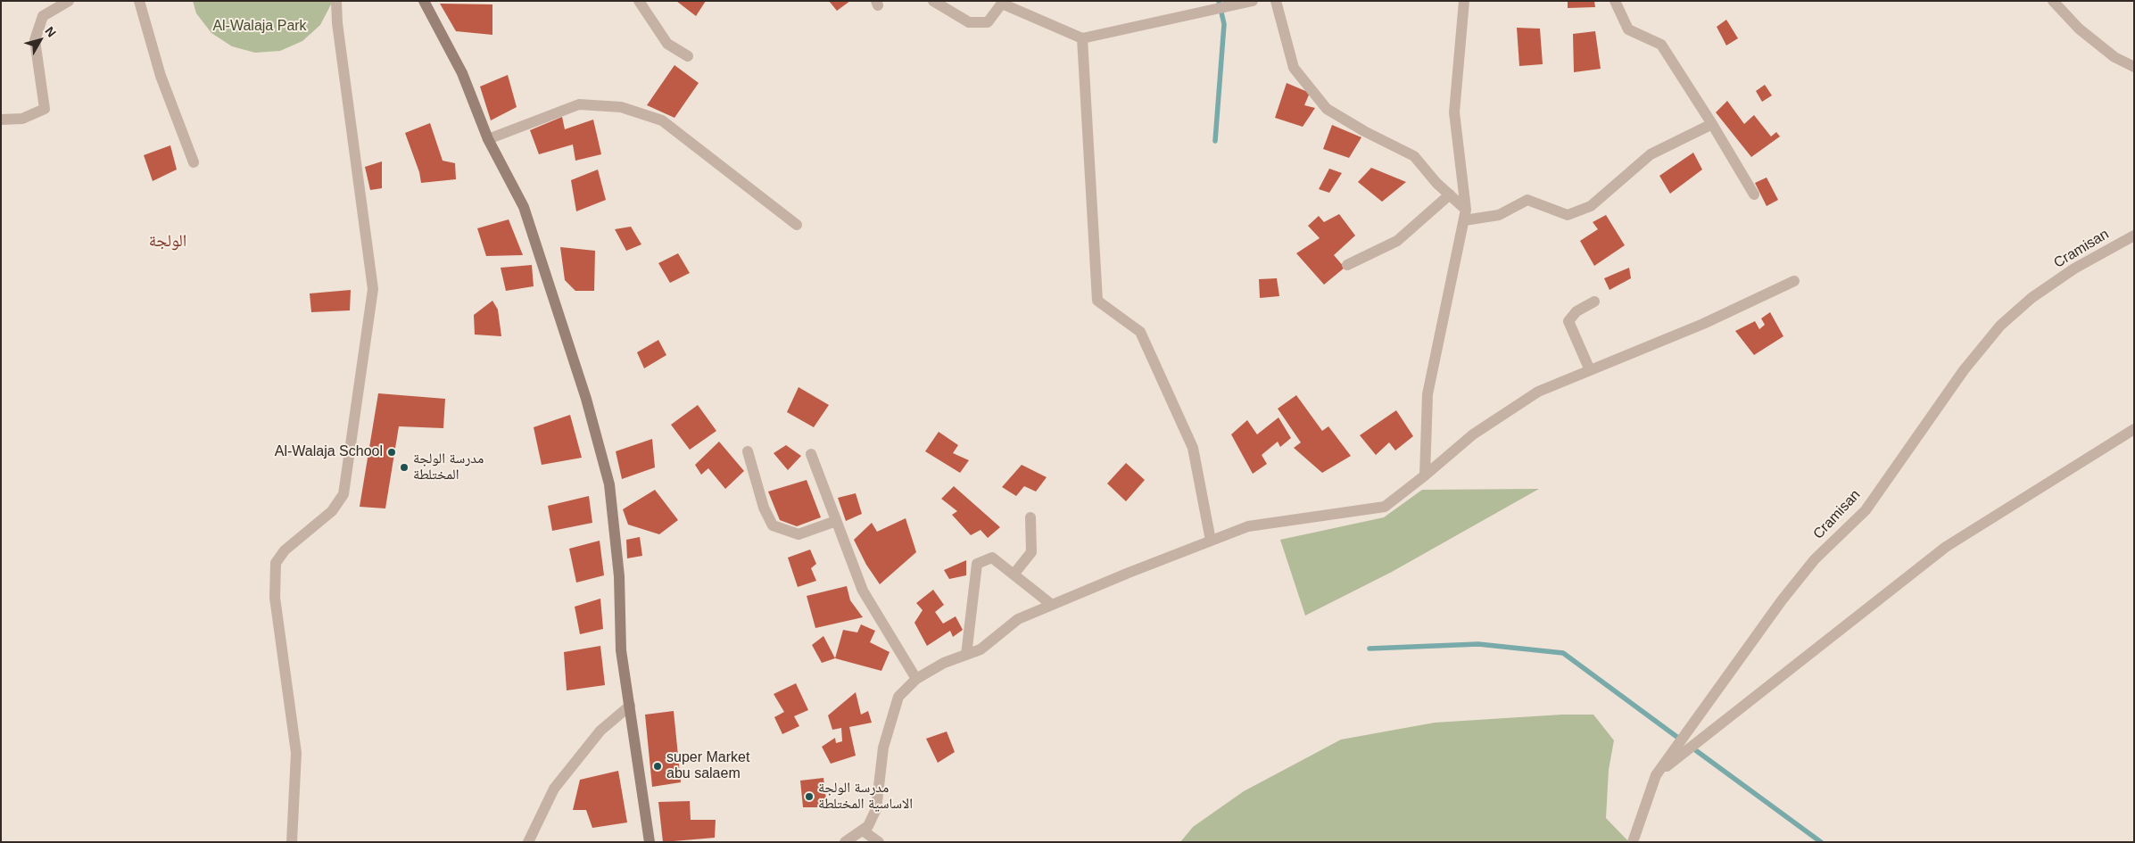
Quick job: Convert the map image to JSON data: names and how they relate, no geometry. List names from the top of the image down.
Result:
{
  "streets": {
    "street": ["Cramisan"]
  },
  "districts": ["الولجة"],
  "parks": ["Al-Walaja Park"],
  "places": [
    "Al-Walaja School",
    "مدرسة الولجة المختلطة",
    "super Market abu salaem",
    "مدرسة الولجة الاساسية المختلطة"
  ],
  "north": "top right"
}
